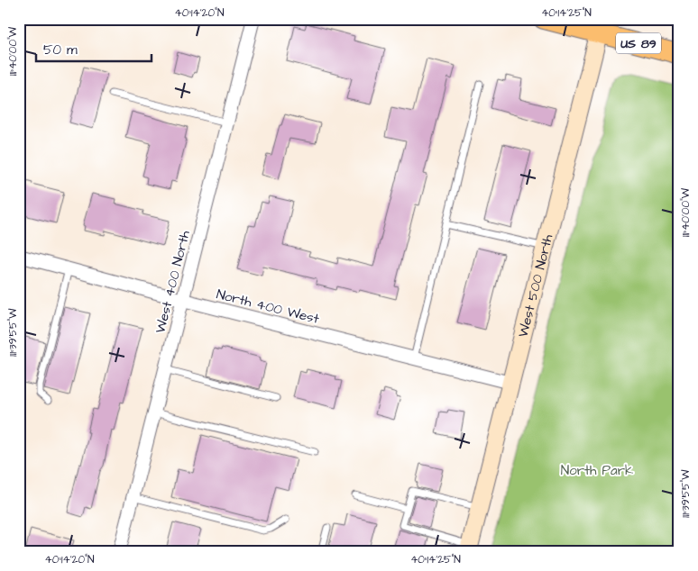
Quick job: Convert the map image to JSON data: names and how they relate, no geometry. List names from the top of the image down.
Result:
{
  "streets": {
    "main road": ["US 89"],
    "street": ["West 400 North", "West 500 North", "North 400 West"]
  },
  "crossings": [
    ["US 89", "West 500 North"],
    ["West 400 North", "North 400 West"],
    ["West 500 North", "North 400 West"]
  ],
  "parks": ["North Park"],
  "scale_bar": "50 m",
  "coordinates": [
    "40°14'20\"N",
    "40°14'25\"N",
    "111°40'00\"W",
    "111°39'55\"W"
  ]
}
